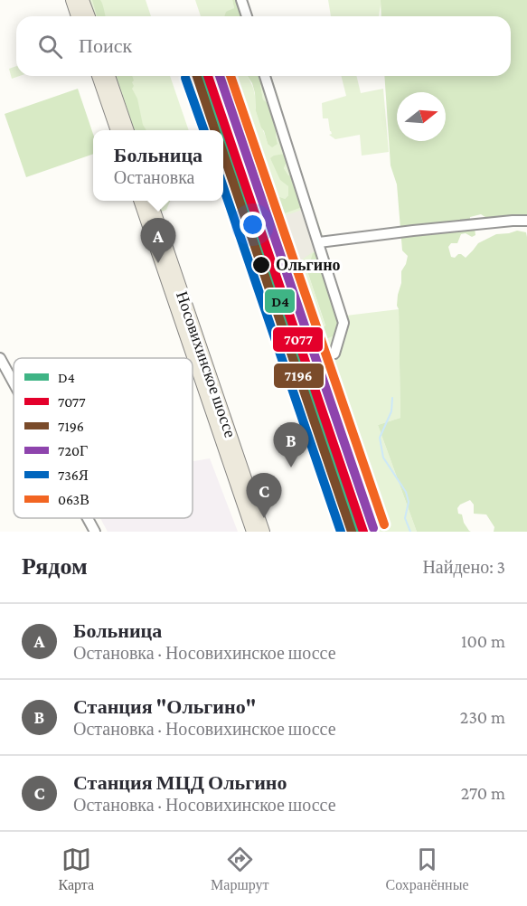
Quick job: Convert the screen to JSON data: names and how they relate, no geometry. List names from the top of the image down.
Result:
{
  "streets": {
    "main road": ["Носовихинское шоссе"]
  },
  "places": ["Ольгино"],
  "lines": [
    "transit line D4",
    "transit line 7077",
    "transit line 7196",
    "transit line 720Г",
    "transit line 063В",
    "transit line 736Я"
  ],
  "legend": [
    "D4",
    "7077",
    "7196",
    "720Г",
    "736Я",
    "063В"
  ],
  "north": "right",
  "page": {
    "search": "Поиск",
    "popup": ["Больница", "Остановка"],
    "pins": ["A", "B", "C"],
    "heading": ["Рядом", "Найдено: 3"],
    "list": [
      {
        "mark": "A",
        "name": "Больница",
        "note": "Остановка · Носовихинское шоссе",
        "value": "100 m"
      },
      {
        "mark": "B",
        "name": "Станция \"Ольгино\"",
        "note": "Остановка · Носовихинское шоссе",
        "value": "230 m"
      },
      {
        "mark": "C",
        "name": "Станция МЦД Ольгино",
        "note": "Остановка · Носовихинское шоссе",
        "value": "270 m"
      }
    ],
    "nav": ["Карта", "Маршрут", "Сохранённые"]
  }
}
